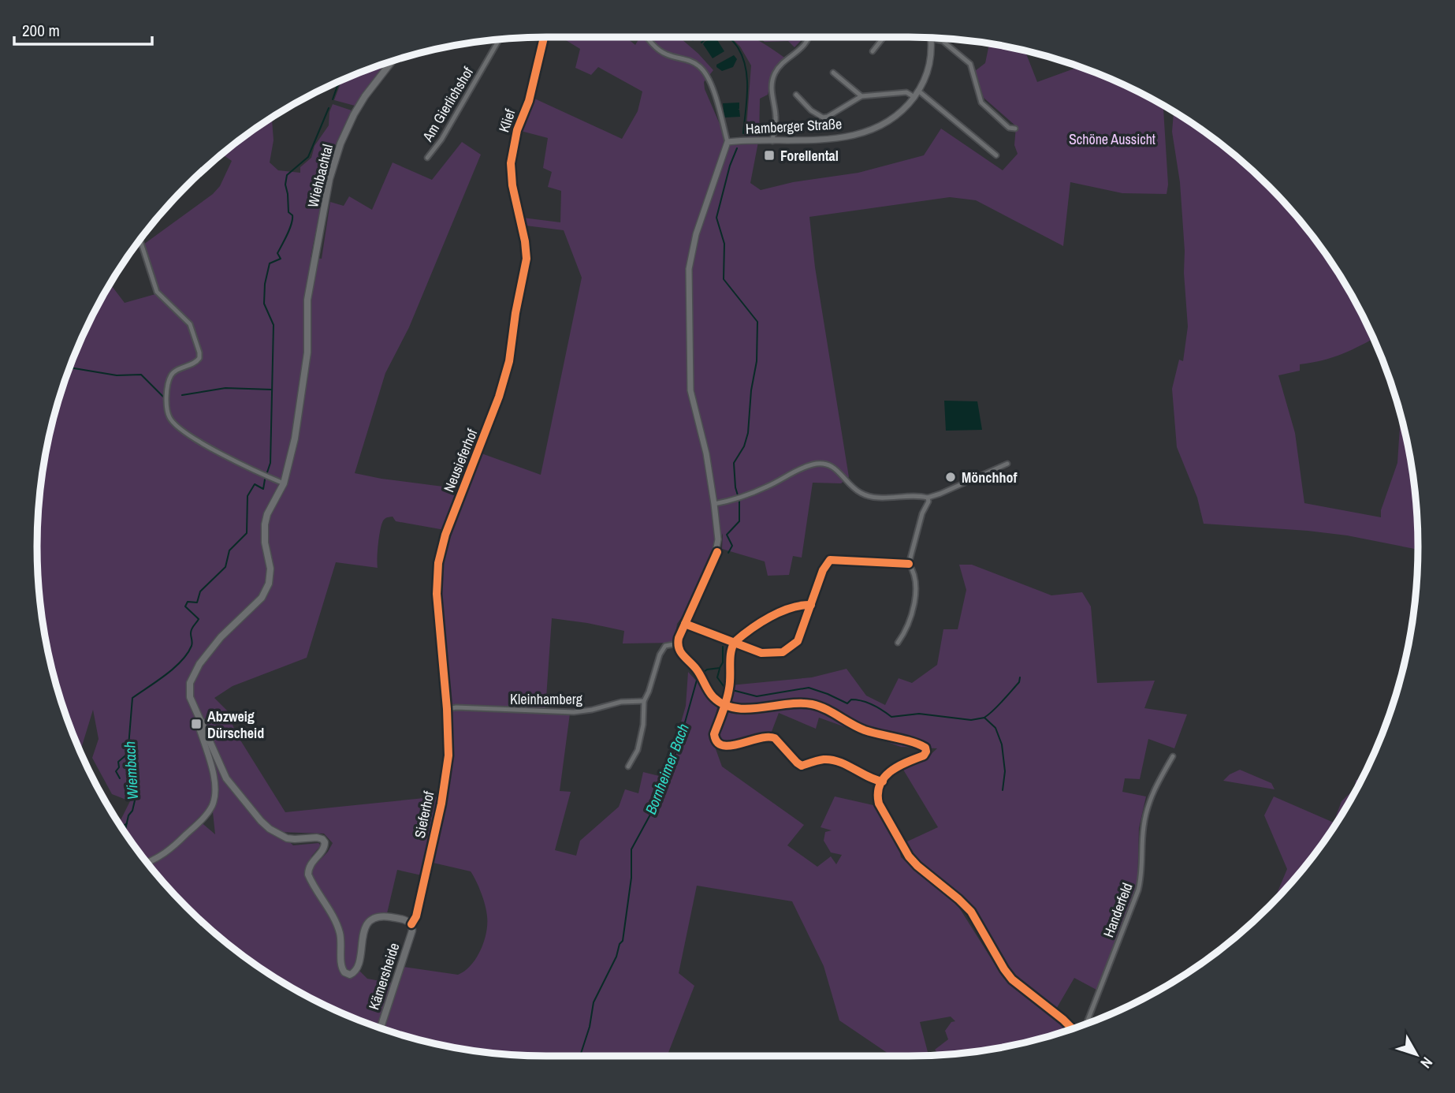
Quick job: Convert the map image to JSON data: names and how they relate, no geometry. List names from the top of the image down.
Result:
{
  "streets": {
    "main road": ["Wiehbachtal", "Kämersheide"],
    "street": [
      "Am Gierlichshof",
      "Klief",
      "Hamberger Straße",
      "Neusieferhof",
      "Kleinhamberg",
      "Sieferhof",
      "Handerfeld"
    ]
  },
  "crossings": [
    ["Klief", "Neusieferhof"],
    ["Wiehbachtal", "Sieferhof"],
    ["Wiehbachtal", "Kämersheide"],
    ["Neusieferhof", "Kleinhamberg"],
    ["Neusieferhof", "Sieferhof"],
    ["Kleinhamberg", "Sieferhof"],
    ["Sieferhof", "Kämersheide"]
  ],
  "water": ["Bornheimer Bach", "Wiembach"],
  "parks": ["Schöne Aussicht"],
  "places": {
    "transit": ["Forellental", "Abzweig Dürscheid"],
    "other": ["Mönchhof"]
  },
  "scale_bar": "200 m",
  "north": "bottom right"
}
